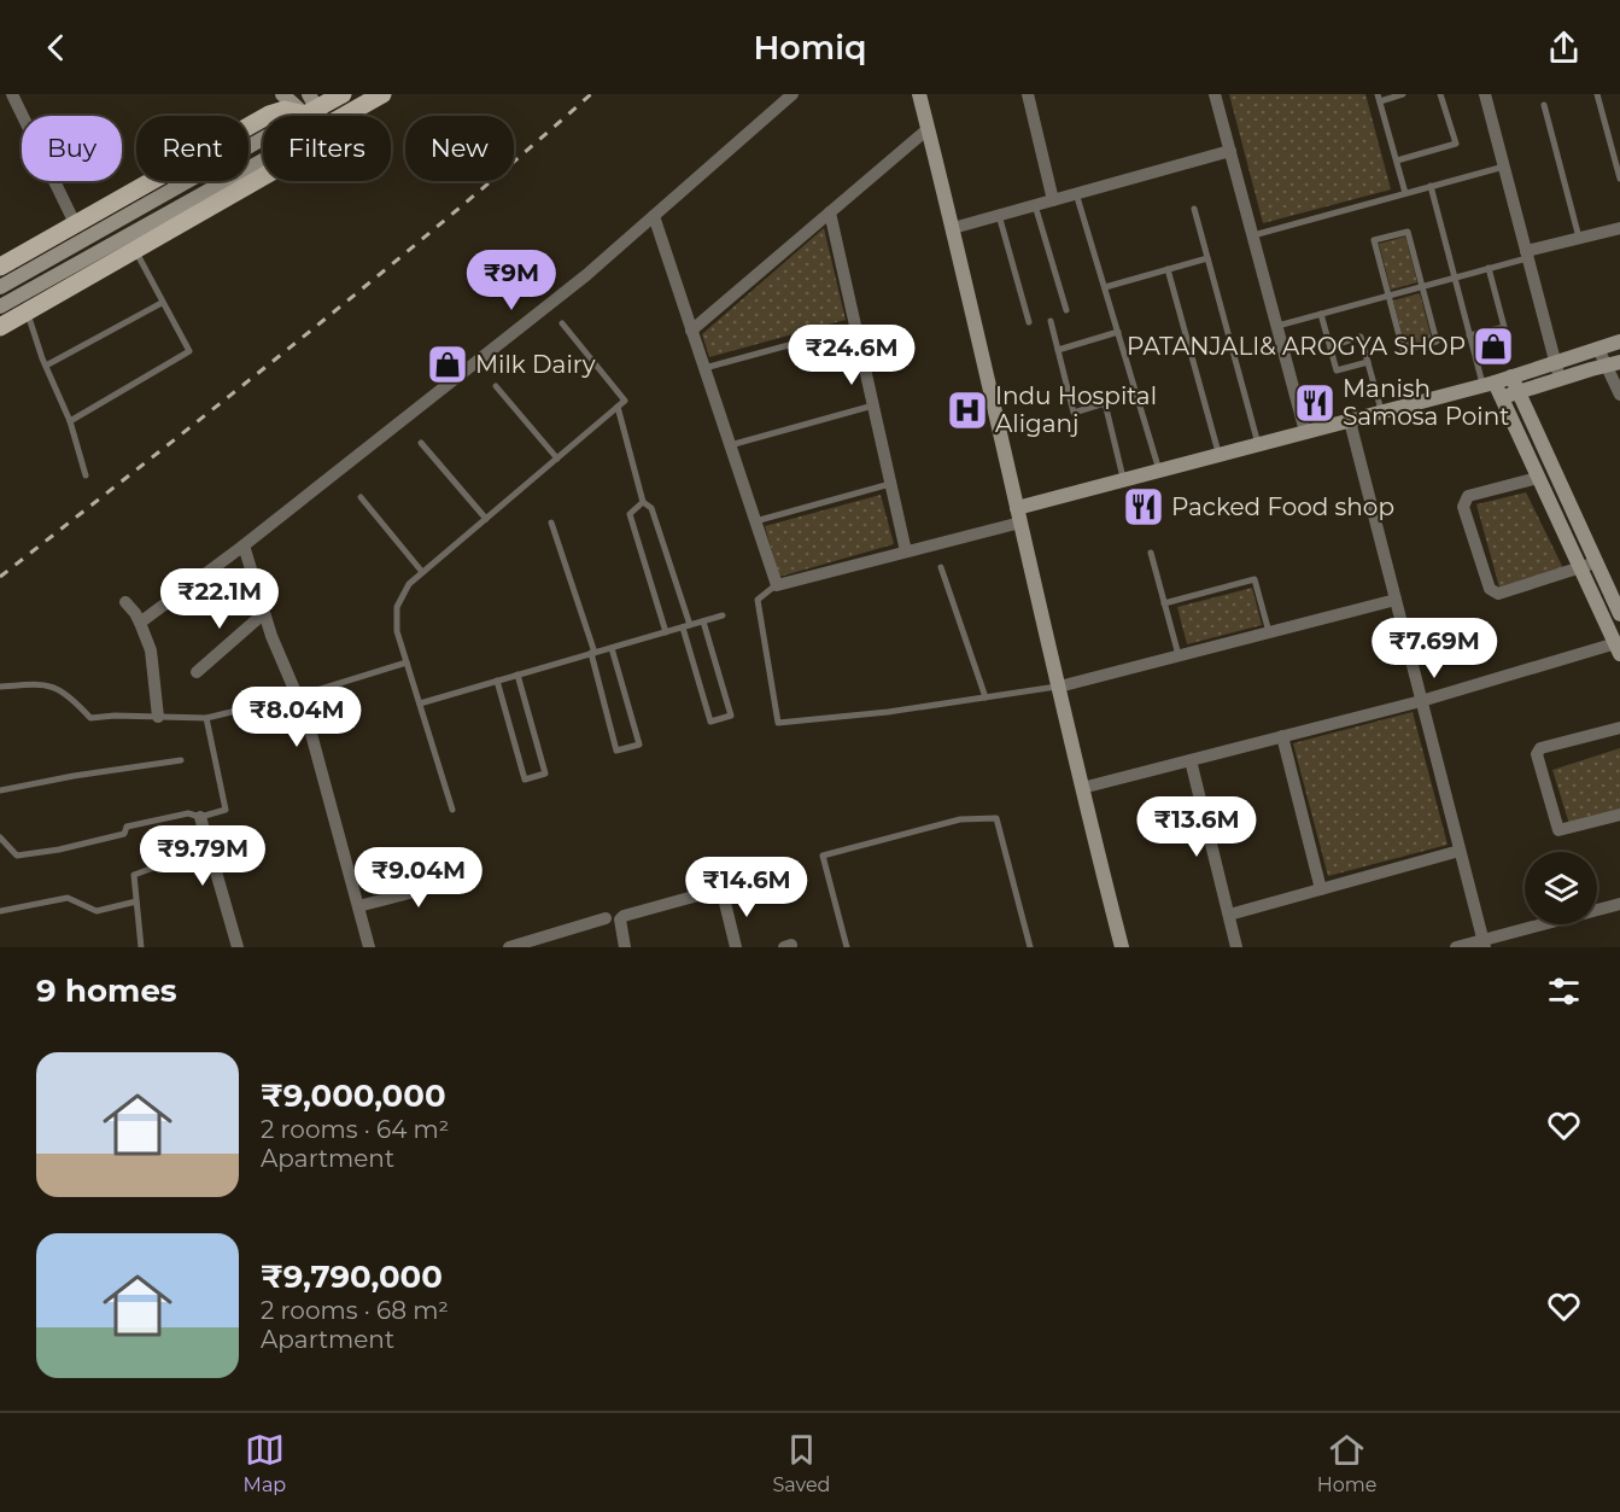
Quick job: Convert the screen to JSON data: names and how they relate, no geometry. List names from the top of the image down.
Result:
{
  "places": {
    "shop": ["PATANJALI& AROGYA SHOP", "Milk Dairy"],
    "restaurant": ["Manish Samosa Point", "Packed Food shop"],
    "hospital": ["Indu Hospital Aliganj"]
  },
  "page": {
    "header": "Homiq",
    "chip": [
      "Buy",
      "Rent",
      "Filters",
      "New"
    ],
    "price": [
      "₹9M",
      "₹24.6M",
      "₹22.1M",
      "₹7.69M",
      "₹8.04M",
      "₹13.6M",
      "₹9.79M",
      "₹9.04M",
      "₹14.6M"
    ],
    "heading": "9 homes",
    "list": [
      {
        "name": "₹9,000,000",
        "note": "2 rooms · 64 m² · Apartment"
      },
      {
        "name": "₹9,790,000",
        "note": "2 rooms · 68 m² · Apartment"
      }
    ],
    "tabs": ["Map", "Saved", "Home"]
  }
}
